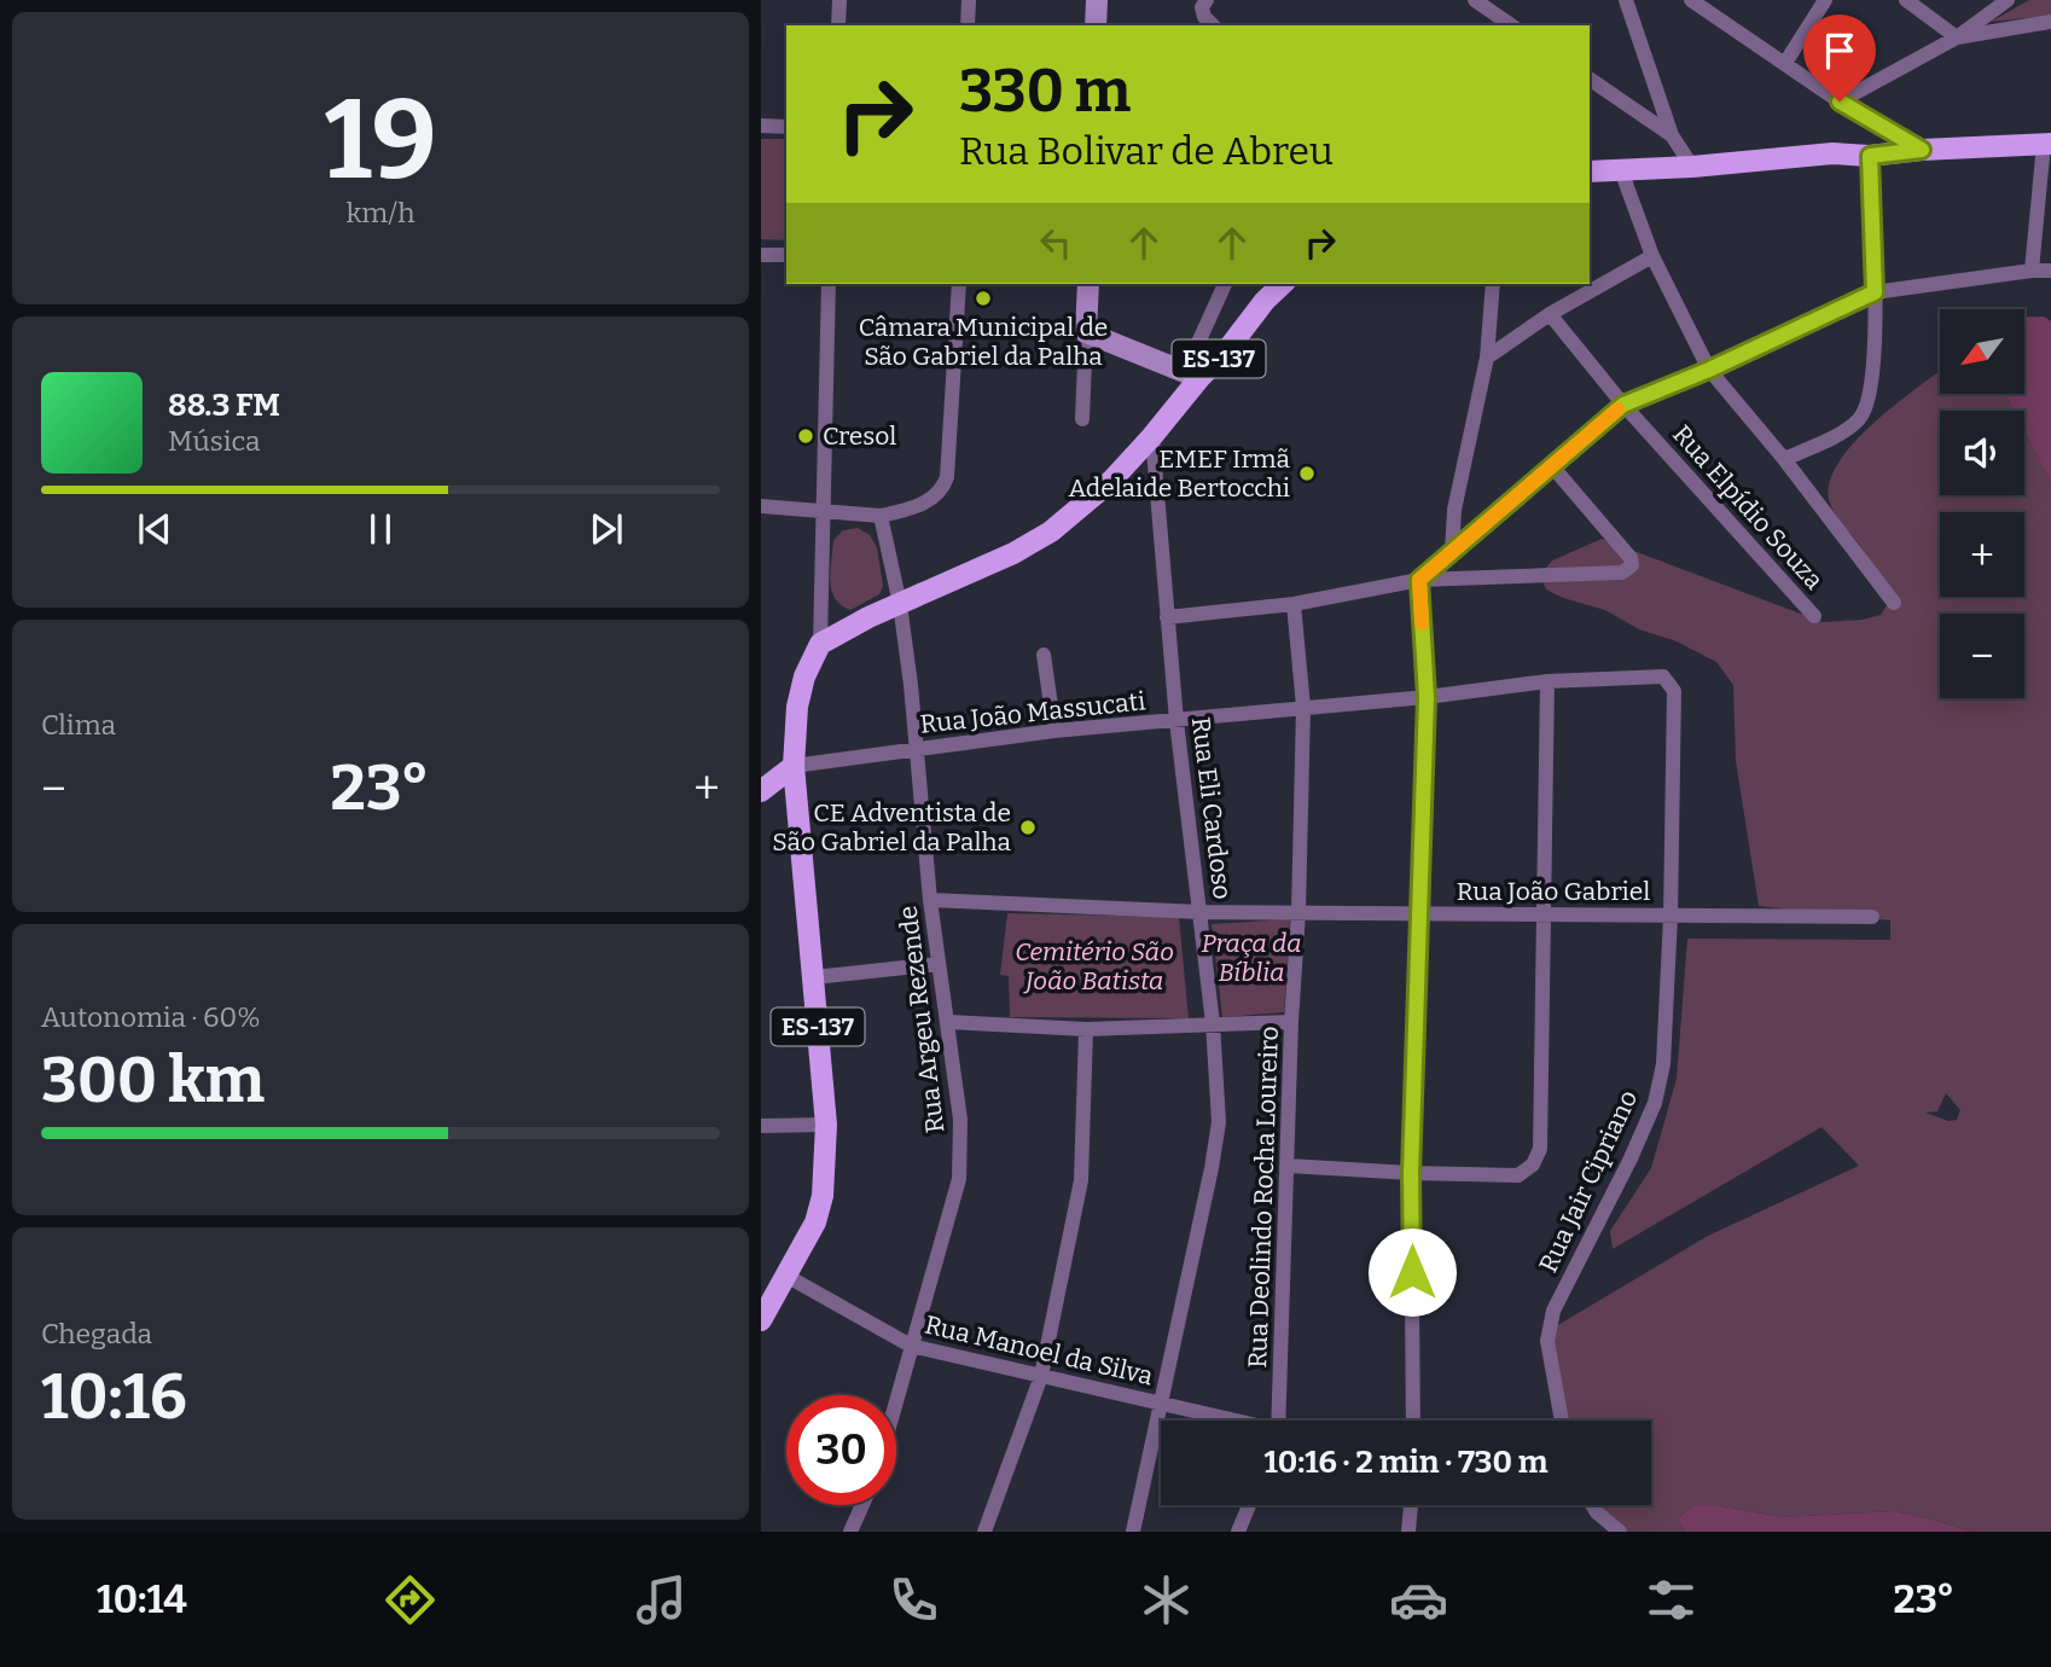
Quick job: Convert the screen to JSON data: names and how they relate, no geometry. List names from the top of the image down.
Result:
{
  "streets": {
    "main road": ["ES-137"],
    "street": [
      "Rua Elpídio Souza",
      "Rua João Massucati",
      "Rua Eli Cardoso",
      "Rua João Gabriel",
      "Rua Argeu Rezende",
      "Rua Jair Cipriano",
      "Rua Deolindo Rocha Loureiro",
      "Rua Manoel da Silva"
    ]
  },
  "crossings": [
    ["ES-137", "Rua João Massucati"],
    ["ES-137", "Rua Eli Cardoso"],
    ["ES-137", "Rua Argeu Rezende"],
    ["ES-137", "Rua Manoel da Silva"],
    ["Rua João Massucati", "Rua Eli Cardoso"],
    ["Rua João Massucati", "Rua Argeu Rezende"],
    ["Rua João Massucati", "Rua Jair Cipriano"],
    ["Rua João Massucati", "Rua Deolindo Rocha Loureiro"],
    ["Rua Eli Cardoso", "Rua João Gabriel"],
    ["Rua Eli Cardoso", "Rua Manoel da Silva"],
    ["Rua João Gabriel", "Rua Argeu Rezende"],
    ["Rua João Gabriel", "Rua Jair Cipriano"],
    ["Rua João Gabriel", "Rua Deolindo Rocha Loureiro"],
    ["Rua Argeu Rezende", "Rua Manoel da Silva"]
  ],
  "parks": ["Praça da Bíblia", "Cemitério São João Batista"],
  "places": [
    "Câmara Municipal de São Gabriel da Palha",
    "Cresol",
    "EMEF Irmã Adelaide Bertocchi",
    "CE Adventista de São Gabriel da Palha"
  ],
  "north": "bottom left",
  "page": {
    "tile": [
      ["19", "km/h"],
      "Clima",
      ["Autonomia · 60%", "300 km"],
      ["Chegada", "10:16"]
    ],
    "turn": ["330 m", "Rua Bolivar de Abreu"],
    "map_buttons": ["+", "−"],
    "song": ["88.3 FM", "Música"],
    "heat": ["−", "23°", "+"],
    "limit": "30",
    "trip": "10:16 · 2 min · 730 m",
    "tabs": ["10:14", "23°"]
  }
}
